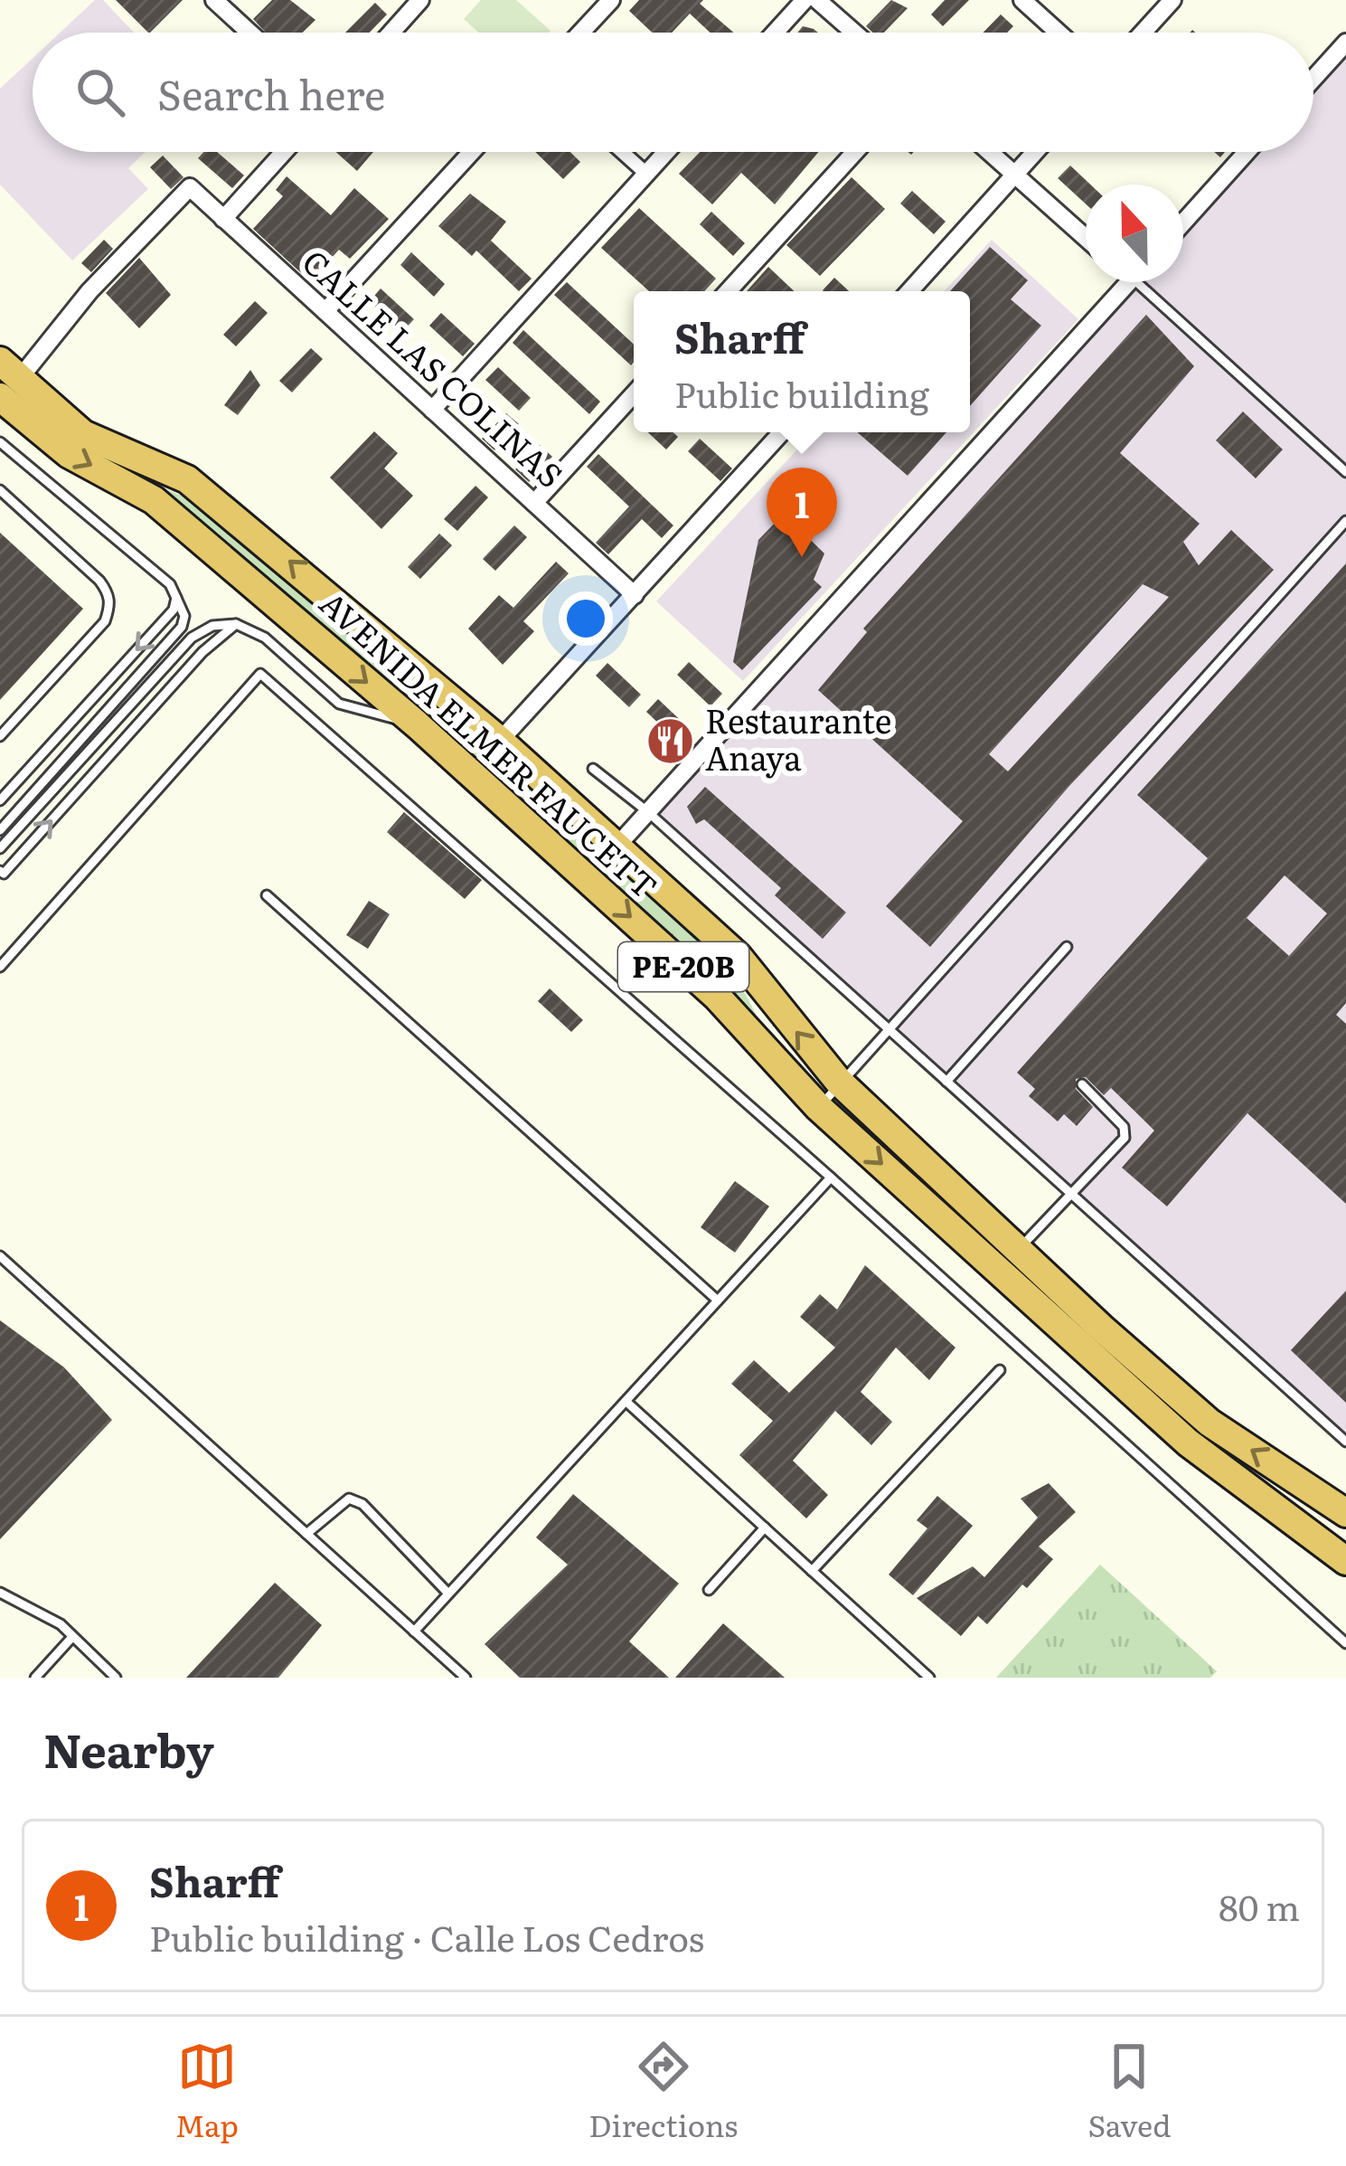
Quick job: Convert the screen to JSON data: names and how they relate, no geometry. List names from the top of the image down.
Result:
{
  "streets": {
    "highway": ["AVENIDA ELMER FAUCETT", "PE-20B"],
    "street": ["CALLE LAS COLINAS"]
  },
  "crossings": [
    ["CALLE LAS COLINAS", "AVENIDA ELMER FAUCETT"]
  ],
  "places": {
    "restaurant": ["Restaurante Anaya"]
  },
  "north": "top",
  "page": {
    "search": "Search here",
    "popup": ["Sharff", "Public building"],
    "pins": "1",
    "heading": "Nearby",
    "list": [
      {
        "mark": "1",
        "name": "Sharff",
        "note": "Public building · Calle Los Cedros",
        "value": "80 m"
      }
    ],
    "nav": ["Map", "Directions", "Saved"]
  }
}
